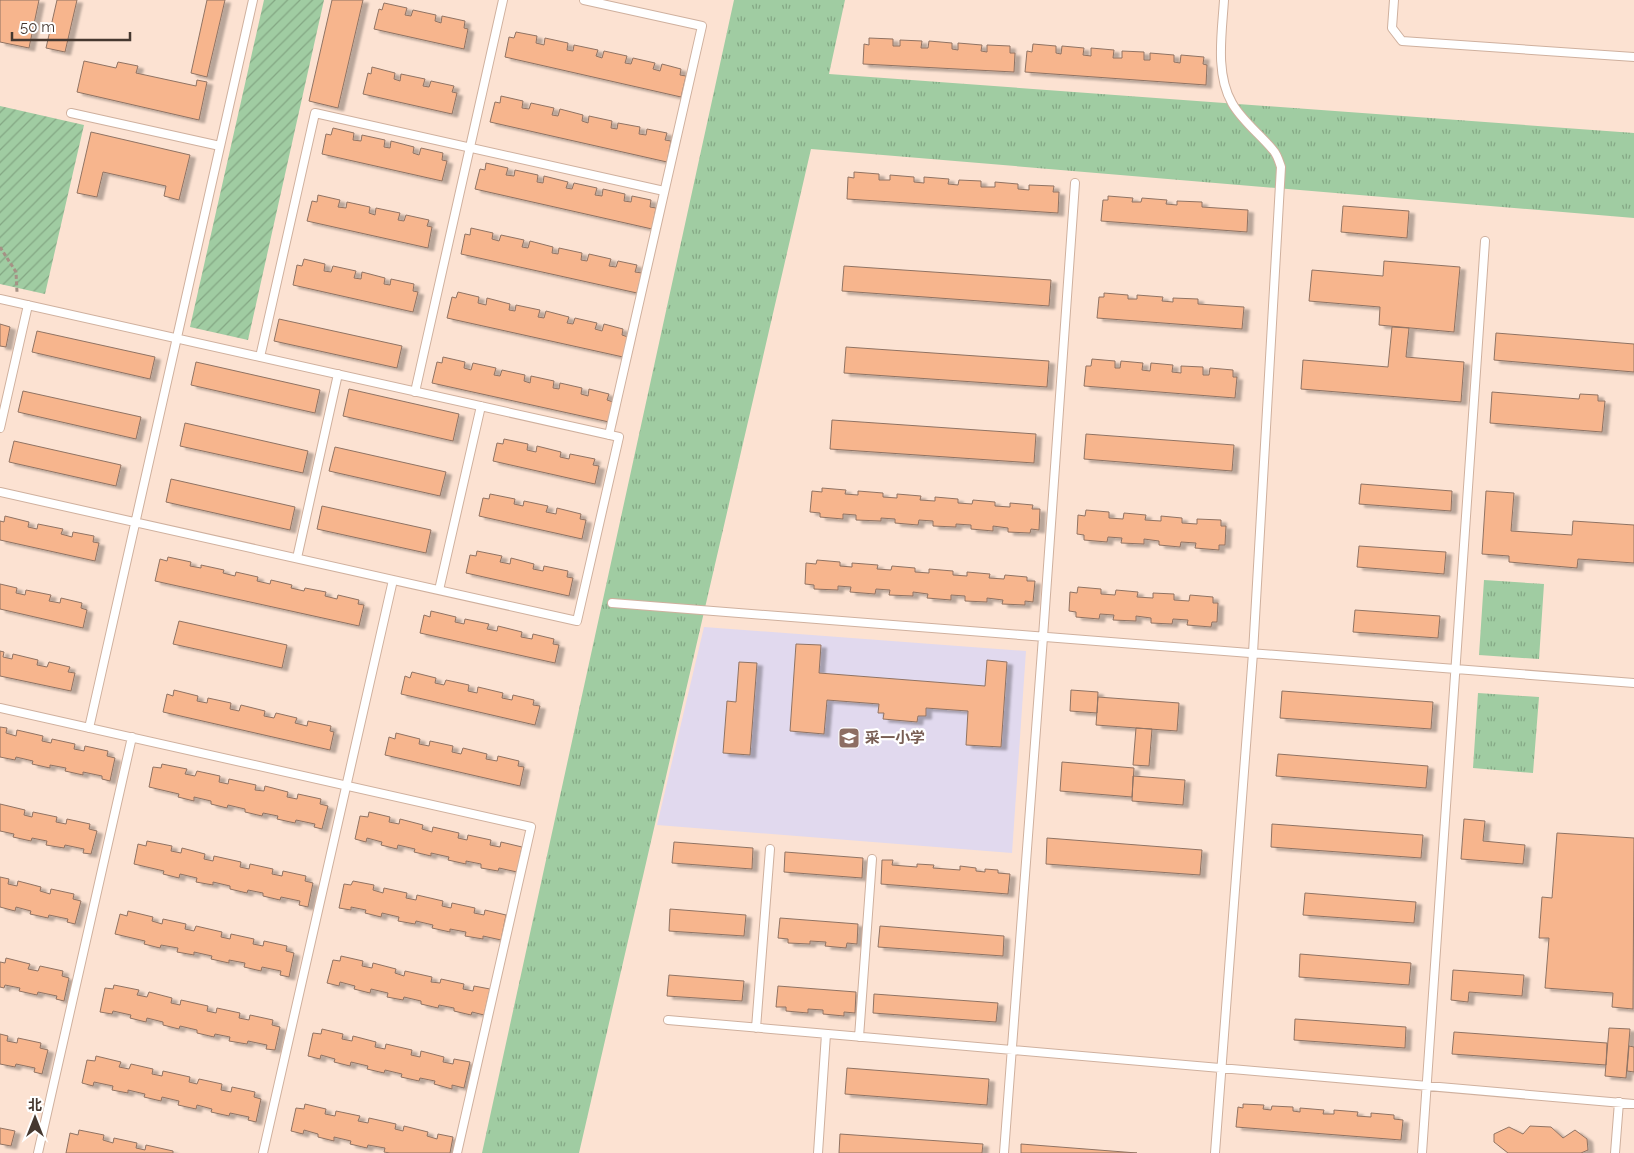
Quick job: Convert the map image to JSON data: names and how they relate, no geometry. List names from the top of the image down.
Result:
{
  "places": {
    "school or university": ["采一小学"]
  },
  "scale_bar": "50 m",
  "north": "top"
}
